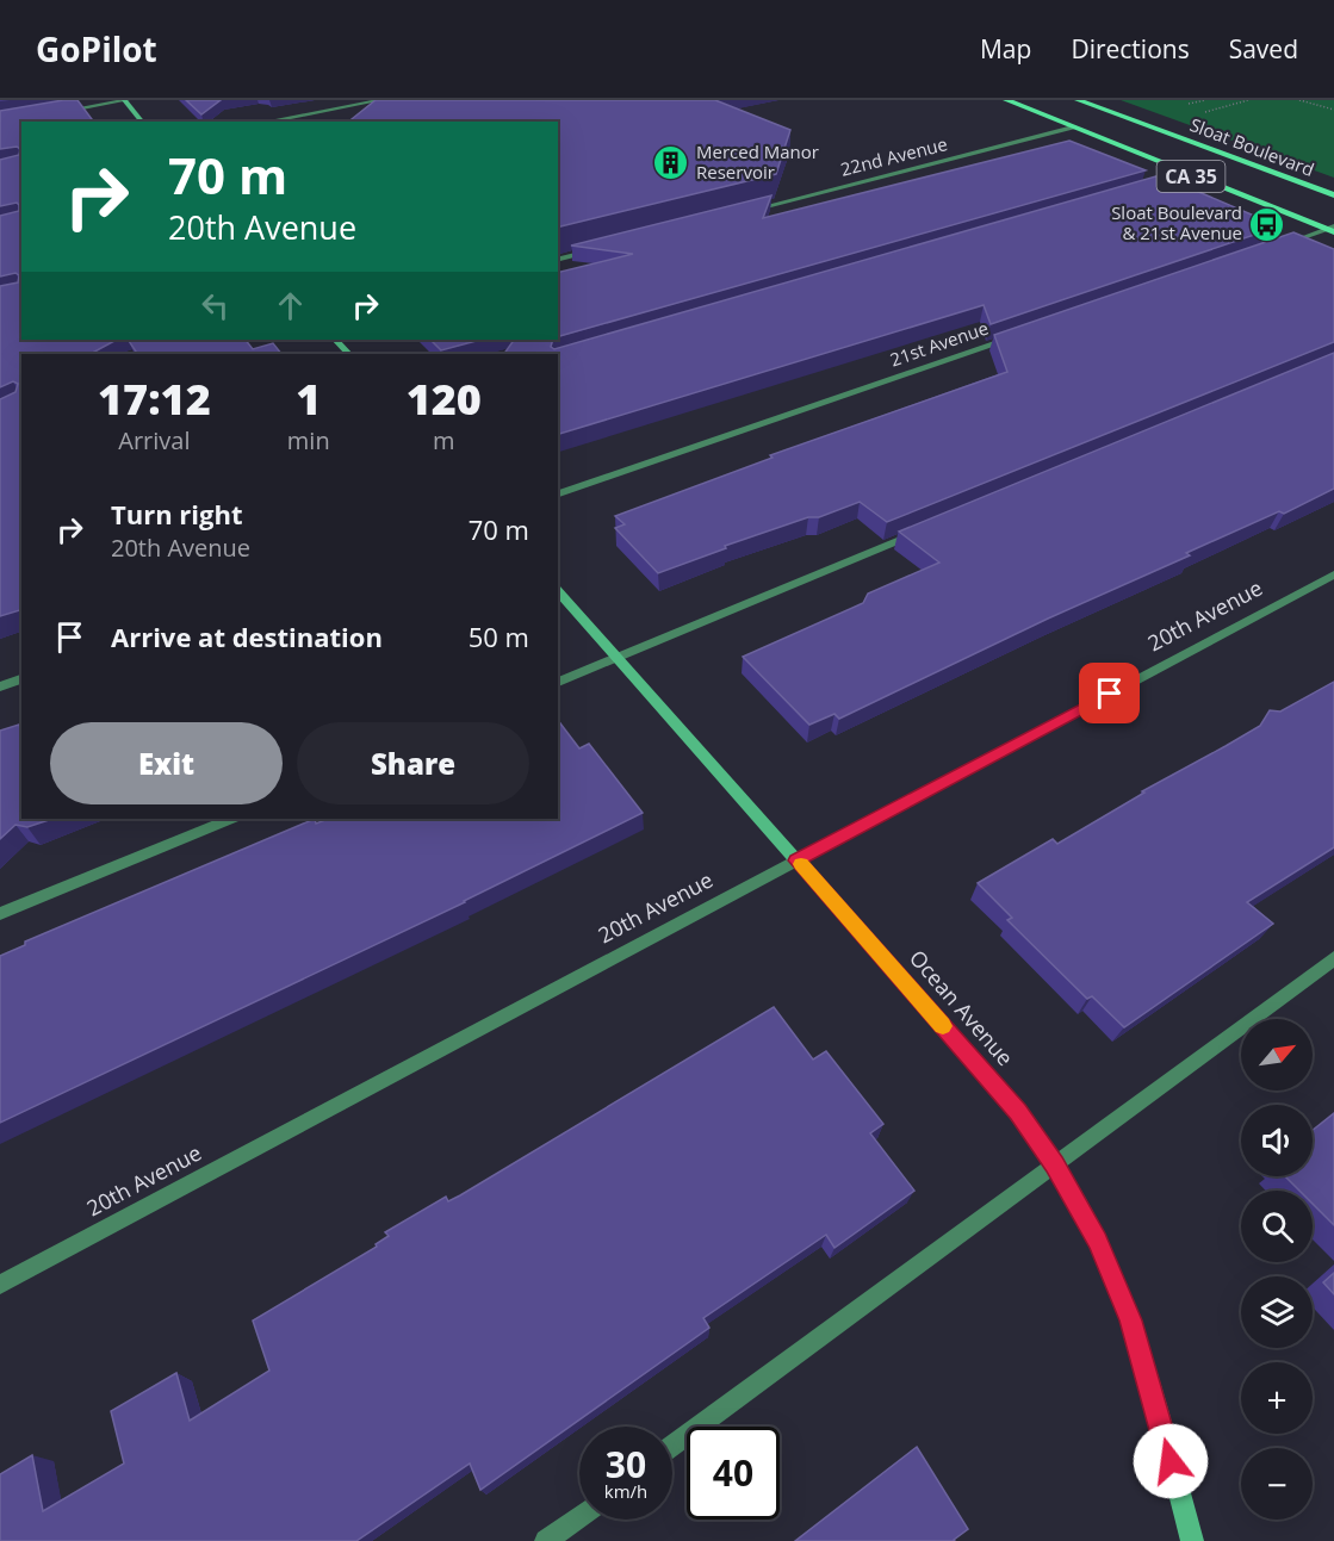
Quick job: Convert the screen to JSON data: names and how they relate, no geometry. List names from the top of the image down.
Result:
{
  "streets": {
    "main road": ["Sloat Boulevard", "CA 35"],
    "street": [
      "22nd Avenue",
      "21st Avenue",
      "20th Avenue",
      "Ocean Avenue"
    ]
  },
  "crossings": [
    ["22nd Avenue", "CA 35"],
    ["20th Avenue", "Ocean Avenue"]
  ],
  "places": {
    "building": ["Merced Manor Reservoir"],
    "bus stop": ["Sloat Boulevard & 21st Avenue"]
  },
  "north": "top right",
  "page": {
    "header": "GoPilot",
    "nav": ["Map", "Directions", "Saved"],
    "turn": ["70 m", "20th Avenue"],
    "eta": [
      "17:12",
      "Arrival",
      "1",
      "min",
      "120",
      "m"
    ],
    "list": [
      {
        "name": "Turn right",
        "note": "20th Avenue",
        "value": "70 m"
      },
      {
        "name": "Arrive at destination",
        "value": "50 m"
      }
    ],
    "buttons": ["Exit", "Share"],
    "map_buttons": ["+", "−"],
    "speed": "30 km/h",
    "limit": "40"
  }
}
